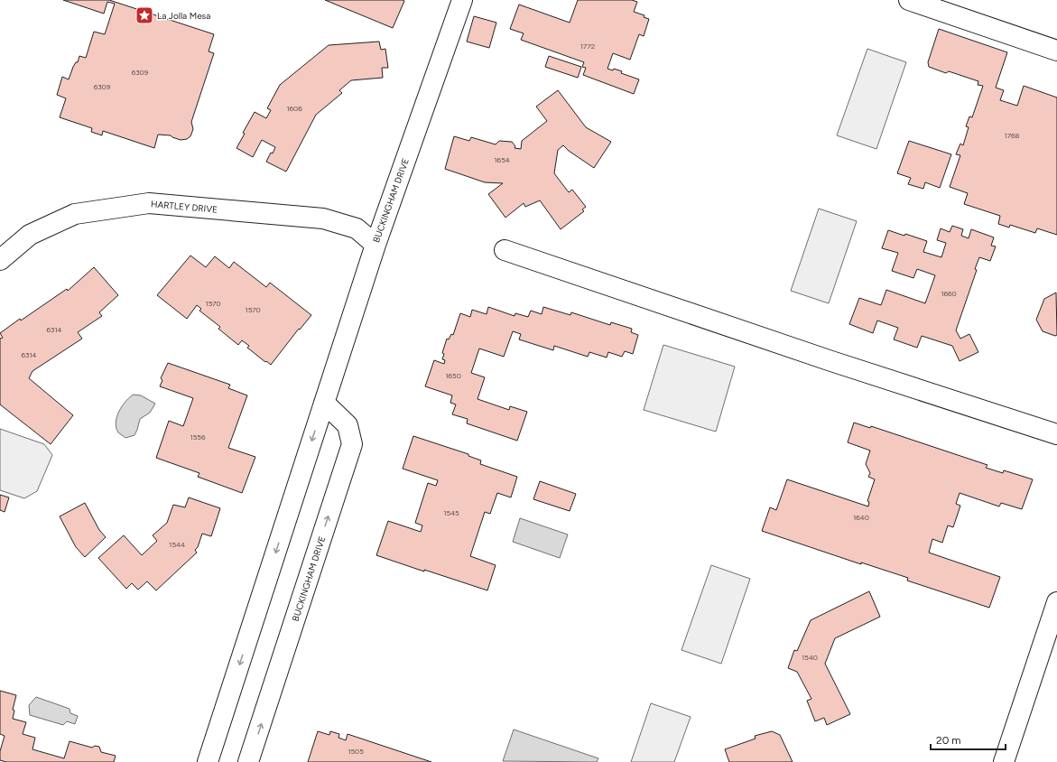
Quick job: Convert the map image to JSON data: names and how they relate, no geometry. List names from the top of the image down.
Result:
{
  "streets": {
    "street": ["BUCKINGHAM DRIVE", "HARTLEY DRIVE"]
  },
  "crossings": [
    ["BUCKINGHAM DRIVE", "HARTLEY DRIVE"]
  ],
  "places": {
    "place": ["La Jolla Mesa"]
  },
  "house_numbers": [
    "1772",
    "6309",
    "6309",
    "1606",
    "1768",
    "1654",
    "1660",
    "1570",
    "1570",
    "6314",
    "6314",
    "1650",
    "1556",
    "1545",
    "1640",
    "1544",
    "1540",
    "1505"
  ],
  "scale_bar": "20 m"
}
